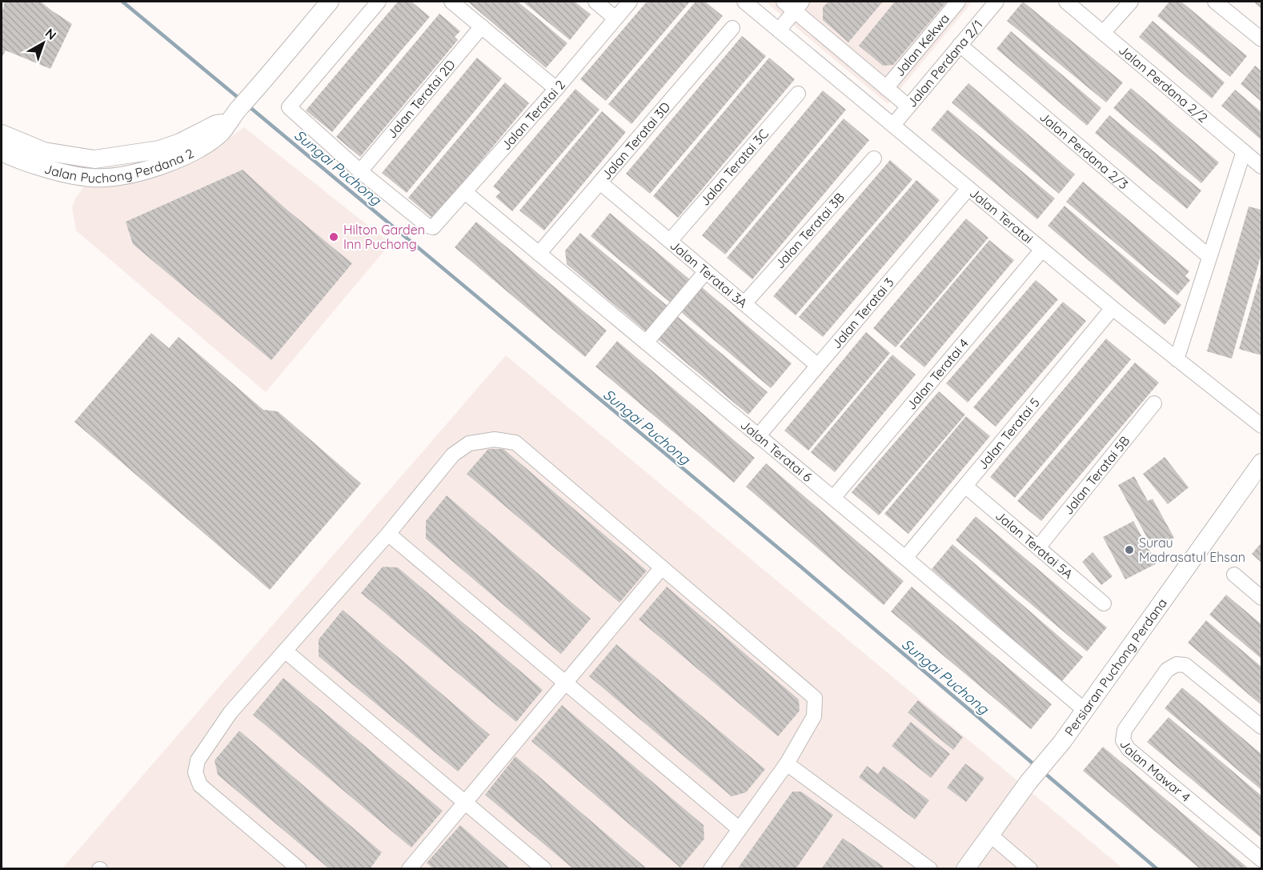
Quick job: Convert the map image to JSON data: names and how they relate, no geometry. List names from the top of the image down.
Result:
{
  "streets": {
    "street": [
      "Jalan Kekwa",
      "Jalan Perdana 2/1",
      "Jalan Perdana 2/2",
      "Jalan Teratai 2D",
      "Jalan Teratai 2",
      "Jalan Teratai 3D",
      "Jalan Perdana 2/3",
      "Jalan Puchong Perdana 2",
      "Jalan Teratai 3C",
      "Jalan Teratai",
      "Jalan Teratai 3B",
      "Jalan Teratai 3A",
      "Jalan Teratai 3",
      "Jalan Teratai 4",
      "Jalan Teratai 5",
      "Jalan Teratai 6",
      "Jalan Teratai 5B",
      "Jalan Teratai 5A",
      "Persiaran Puchong Perdana",
      "Jalan Mawar 4"
    ]
  },
  "crossings": [
    ["Jalan Perdana 2/1", "Jalan Perdana 2/3"],
    ["Jalan Perdana 2/1", "Jalan Teratai"],
    ["Jalan Teratai 2D", "Jalan Teratai 2"],
    ["Jalan Teratai 2", "Jalan Teratai 6"],
    ["Jalan Teratai 3D", "Jalan Teratai 3A"],
    ["Jalan Teratai 3D", "Jalan Teratai 6"],
    ["Jalan Teratai 3C", "Jalan Teratai 3A"],
    ["Jalan Teratai", "Jalan Teratai 3"],
    ["Jalan Teratai", "Jalan Teratai 4"],
    ["Jalan Teratai", "Jalan Teratai 5"],
    ["Jalan Teratai 3B", "Jalan Teratai 3A"],
    ["Jalan Teratai 3A", "Jalan Teratai 3"],
    ["Jalan Teratai 3", "Jalan Teratai 6"],
    ["Jalan Teratai 4", "Jalan Teratai 6"],
    ["Jalan Teratai 5", "Jalan Teratai 6"],
    ["Jalan Teratai 5", "Jalan Teratai 5A"],
    ["Jalan Teratai 6", "Persiaran Puchong Perdana"],
    ["Jalan Teratai 5B", "Jalan Teratai 5A"]
  ],
  "water": ["Sungai Puchong"],
  "places": ["Hilton Garden Inn Puchong", "Surau Madrasatul Ehsan"],
  "north": "top right"
}
